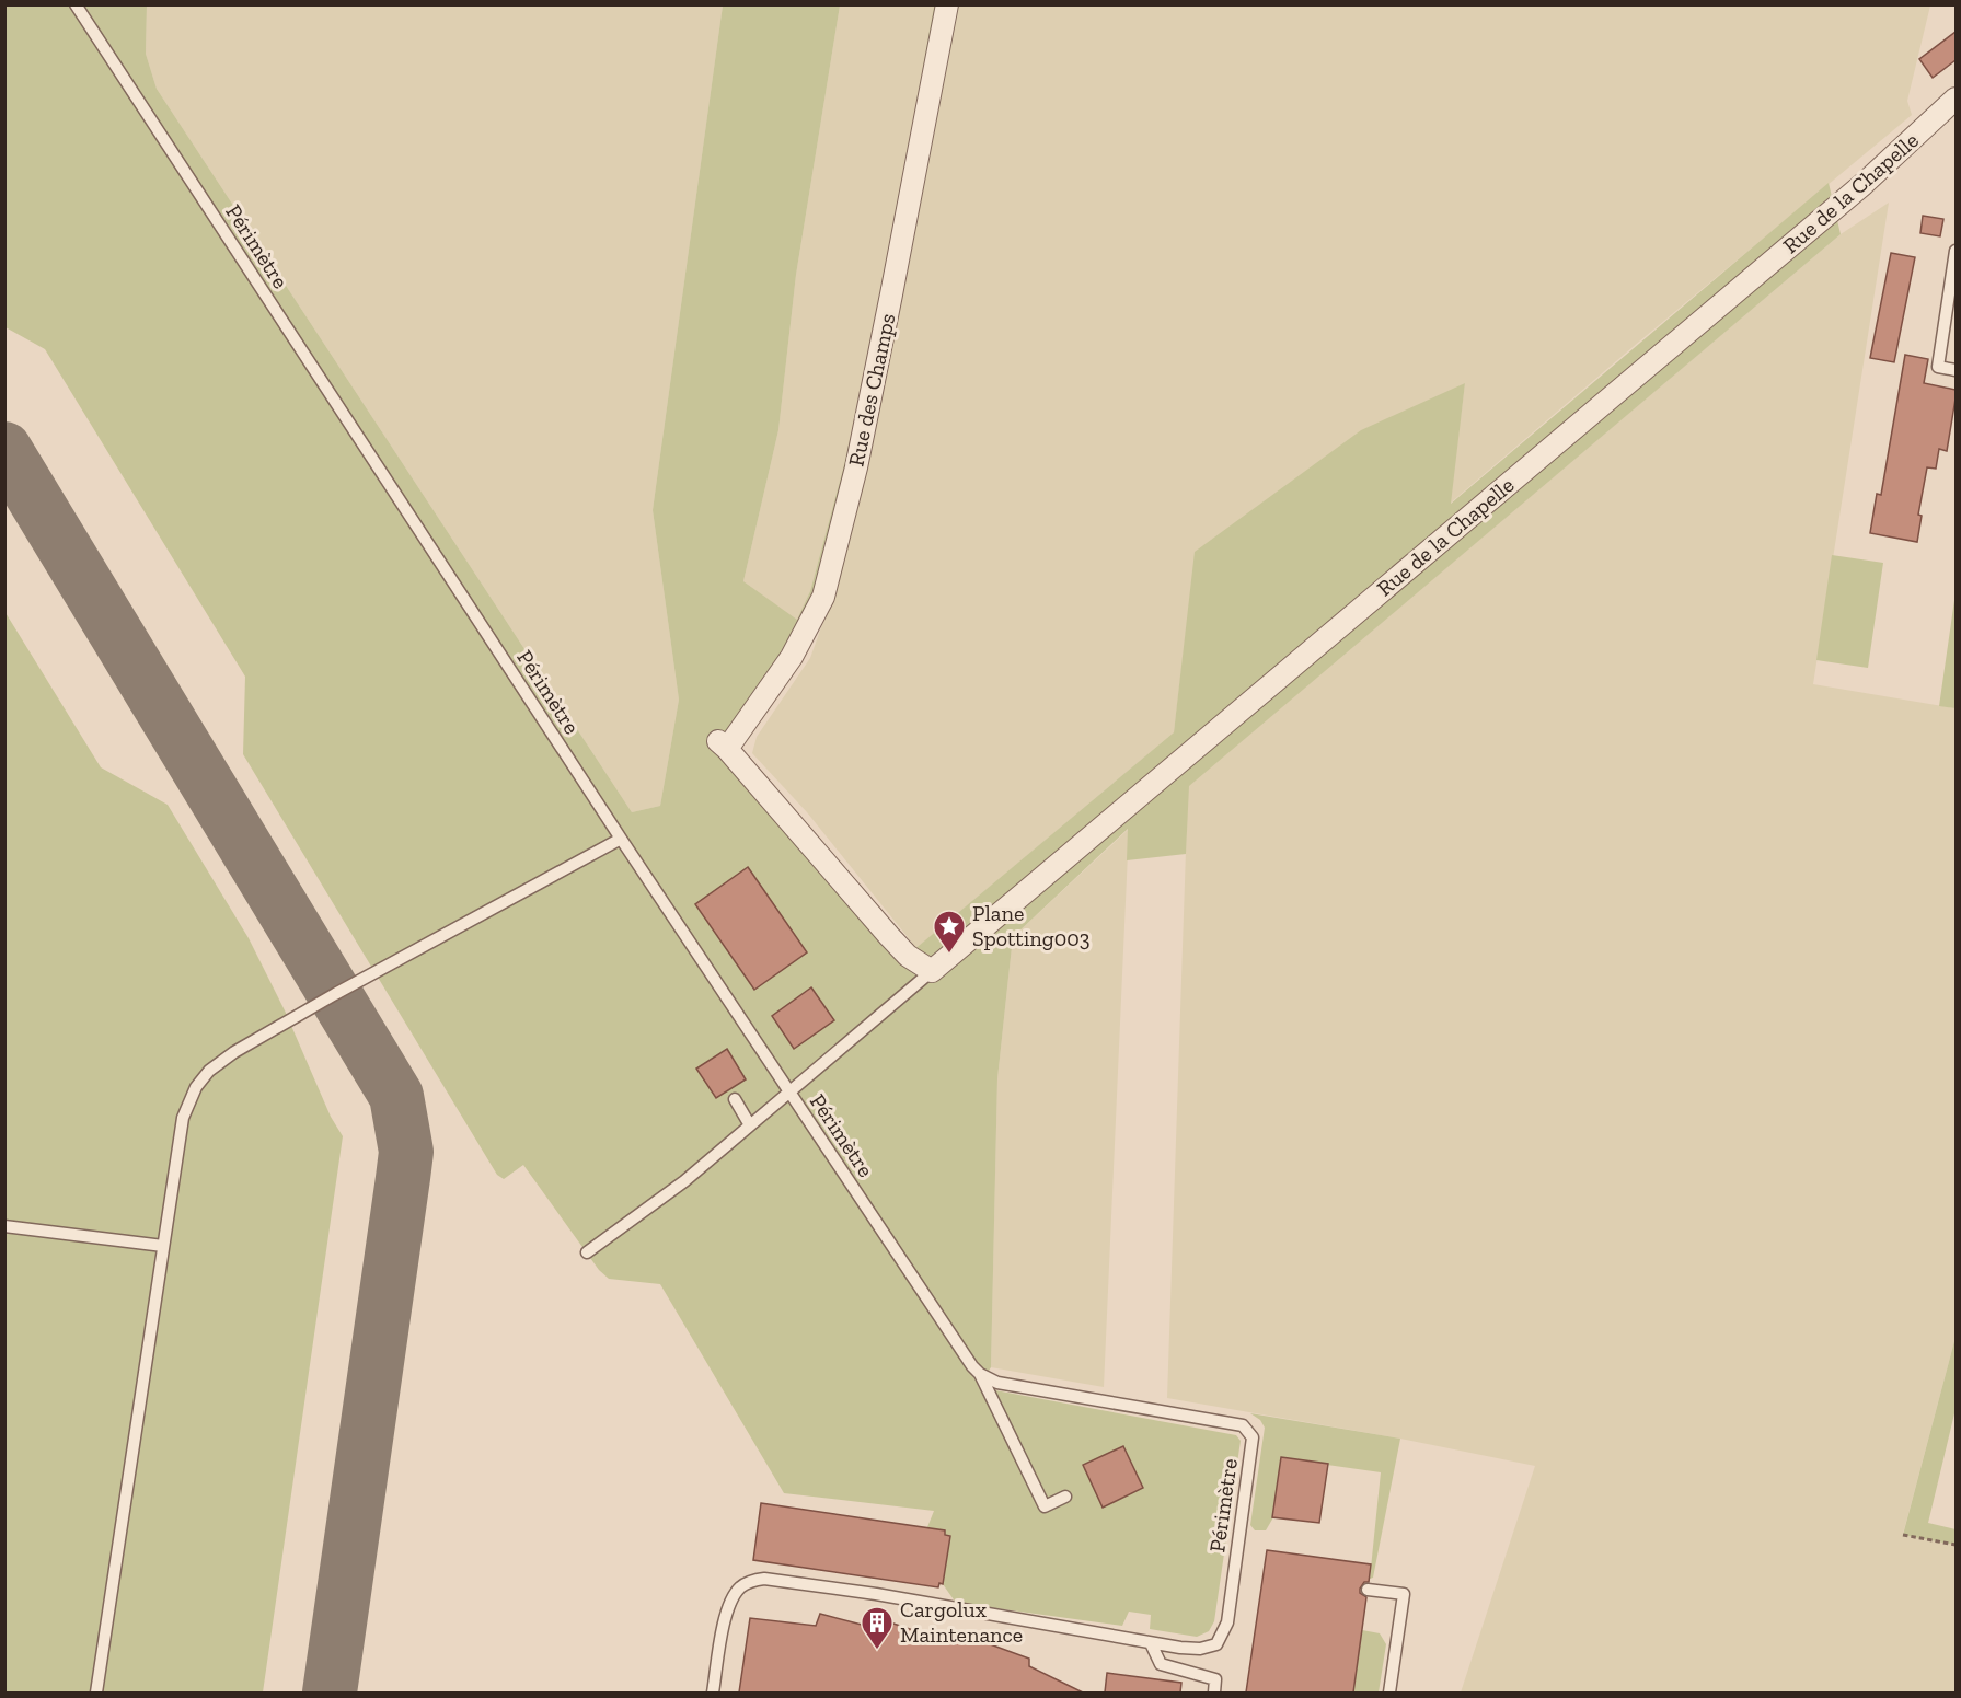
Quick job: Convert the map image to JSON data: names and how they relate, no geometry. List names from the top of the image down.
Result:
{
  "streets": {
    "street": ["Rue de la Chapelle", "Rue des Champs"],
    "lane": ["Périmètre"]
  },
  "crossings": [
    ["Rue de la Chapelle", "Rue des Champs"]
  ],
  "places": {
    "place": ["Plane Spotting003"],
    "building": ["Cargolux Maintenance"]
  }
}
